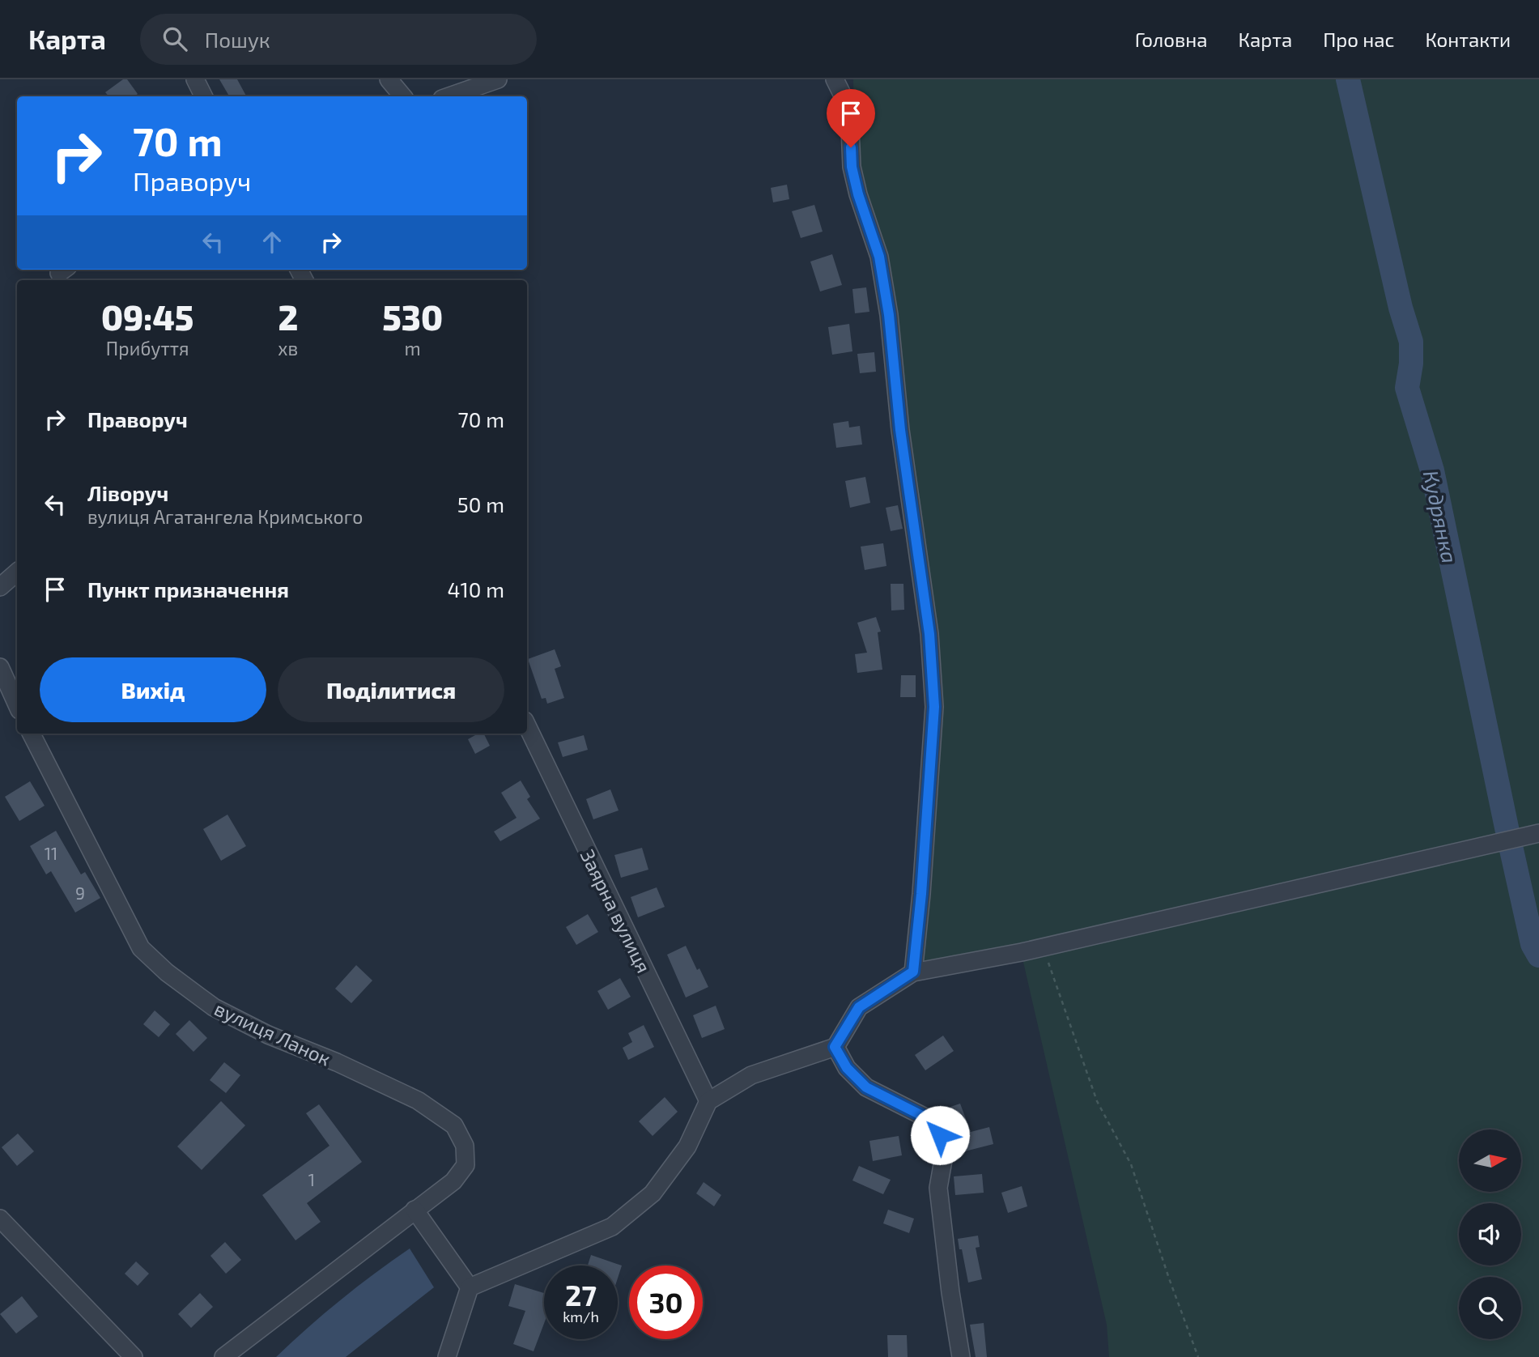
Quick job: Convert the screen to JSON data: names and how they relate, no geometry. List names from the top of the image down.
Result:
{
  "streets": {
    "street": ["Заярна вулиця", "вулиця Ланок"]
  },
  "water": ["Кудрянка"],
  "house_numbers": ["11", "9", "1"],
  "north": "right",
  "page": {
    "header": "Карта",
    "search": "Пошук",
    "nav": [
      "Головна",
      "Карта",
      "Про нас",
      "Контакти"
    ],
    "turn": ["70 m", "Праворуч"],
    "eta": [
      "09:45",
      "Прибуття",
      "2",
      "хв",
      "530",
      "m"
    ],
    "list": [
      {
        "name": "Праворуч",
        "value": "70 m"
      },
      {
        "name": "Ліворуч",
        "note": "вулиця Агатангела Кримського",
        "value": "50 m"
      },
      {
        "name": "Пункт призначення",
        "value": "410 m"
      }
    ],
    "buttons": ["Вихід", "Поділитися"],
    "speed": "27 km/h",
    "limit": "30"
  }
}
